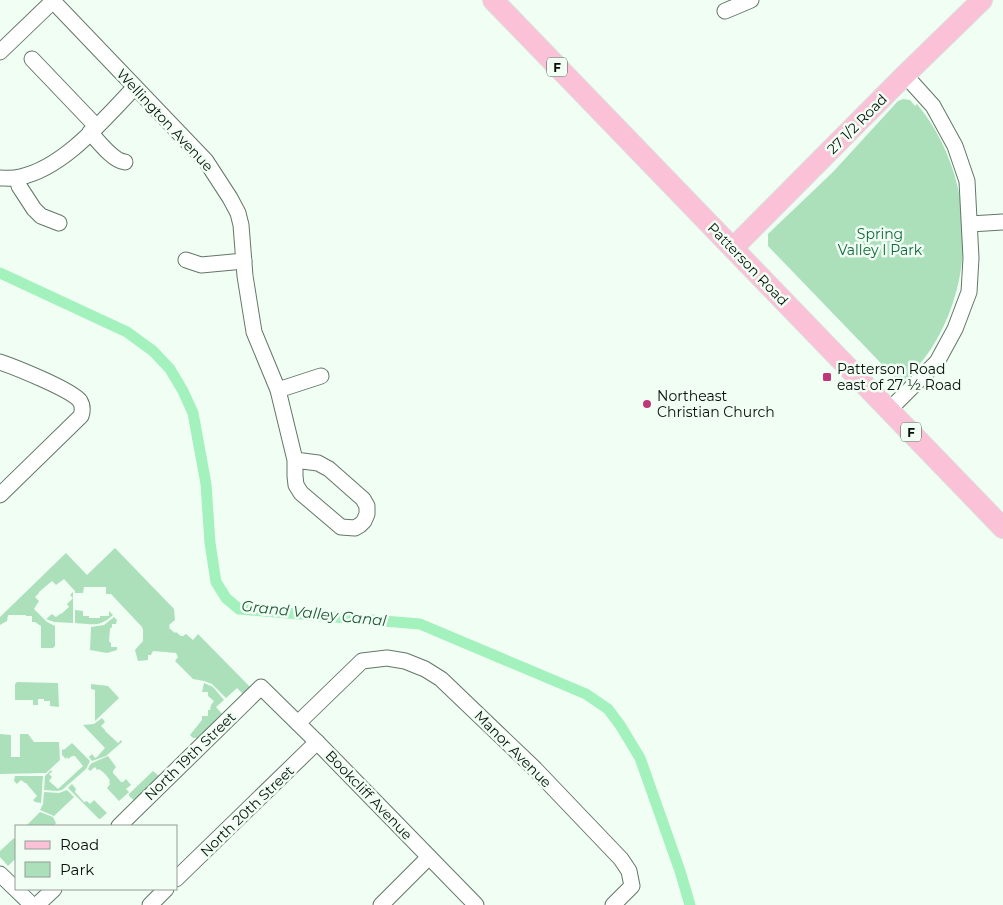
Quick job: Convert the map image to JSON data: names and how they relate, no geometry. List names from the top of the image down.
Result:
{
  "streets": {
    "main road": ["F", "27 1/2 Road", "Patterson Road"],
    "street": [
      "Wellington Avenue",
      "Manor Avenue",
      "North 19th Street",
      "Bookcliff Avenue",
      "North 20th Street"
    ]
  },
  "crossings": [
    ["27 1/2 Road", "Patterson Road"],
    ["Manor Avenue", "Bookcliff Avenue"],
    ["North 19th Street", "Bookcliff Avenue"],
    ["Bookcliff Avenue", "North 20th Street"]
  ],
  "water": ["Grand Valley Canal"],
  "parks": ["Spring Valley I Park"],
  "places": {
    "transit": ["Patterson Road east of 27 ½ Road"],
    "other": ["Northeast Christian Church"]
  },
  "legend": ["Road", "Park"]
}
